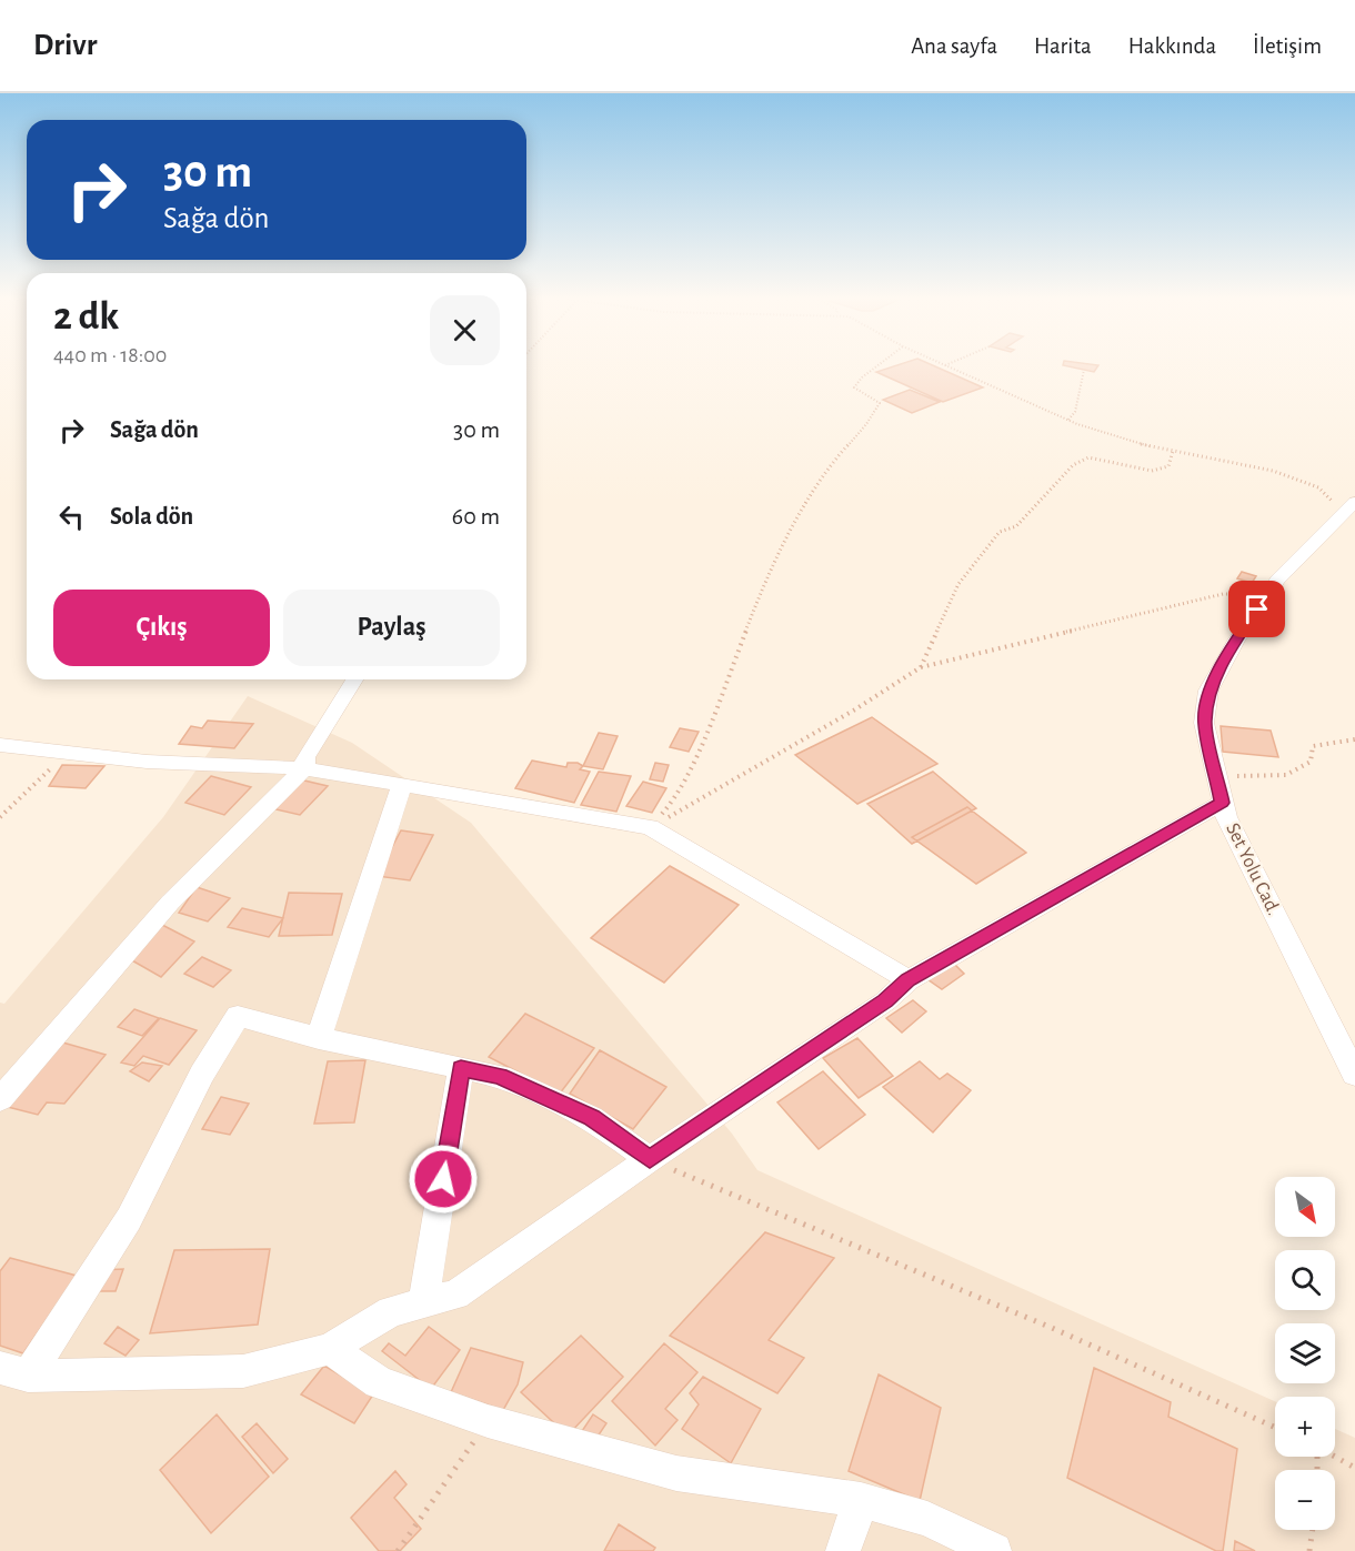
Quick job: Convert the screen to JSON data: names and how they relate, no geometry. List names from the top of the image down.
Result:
{
  "streets": {
    "street": ["Set Yolu Cad."]
  },
  "north": "bottom right",
  "page": {
    "header": "Drivr",
    "nav": [
      "Ana sayfa",
      "Harita",
      "Hakkında",
      "İletişim"
    ],
    "turn": ["30 m", "Sağa dön"],
    "heading": ["2 dk", "440 m · 18:00"],
    "list": [
      {
        "name": "Sağa dön",
        "value": "30 m"
      },
      {
        "name": "Sola dön",
        "value": "60 m"
      }
    ],
    "buttons": ["Çıkış", "Paylaş"],
    "map_buttons": ["+", "−"]
  }
}
